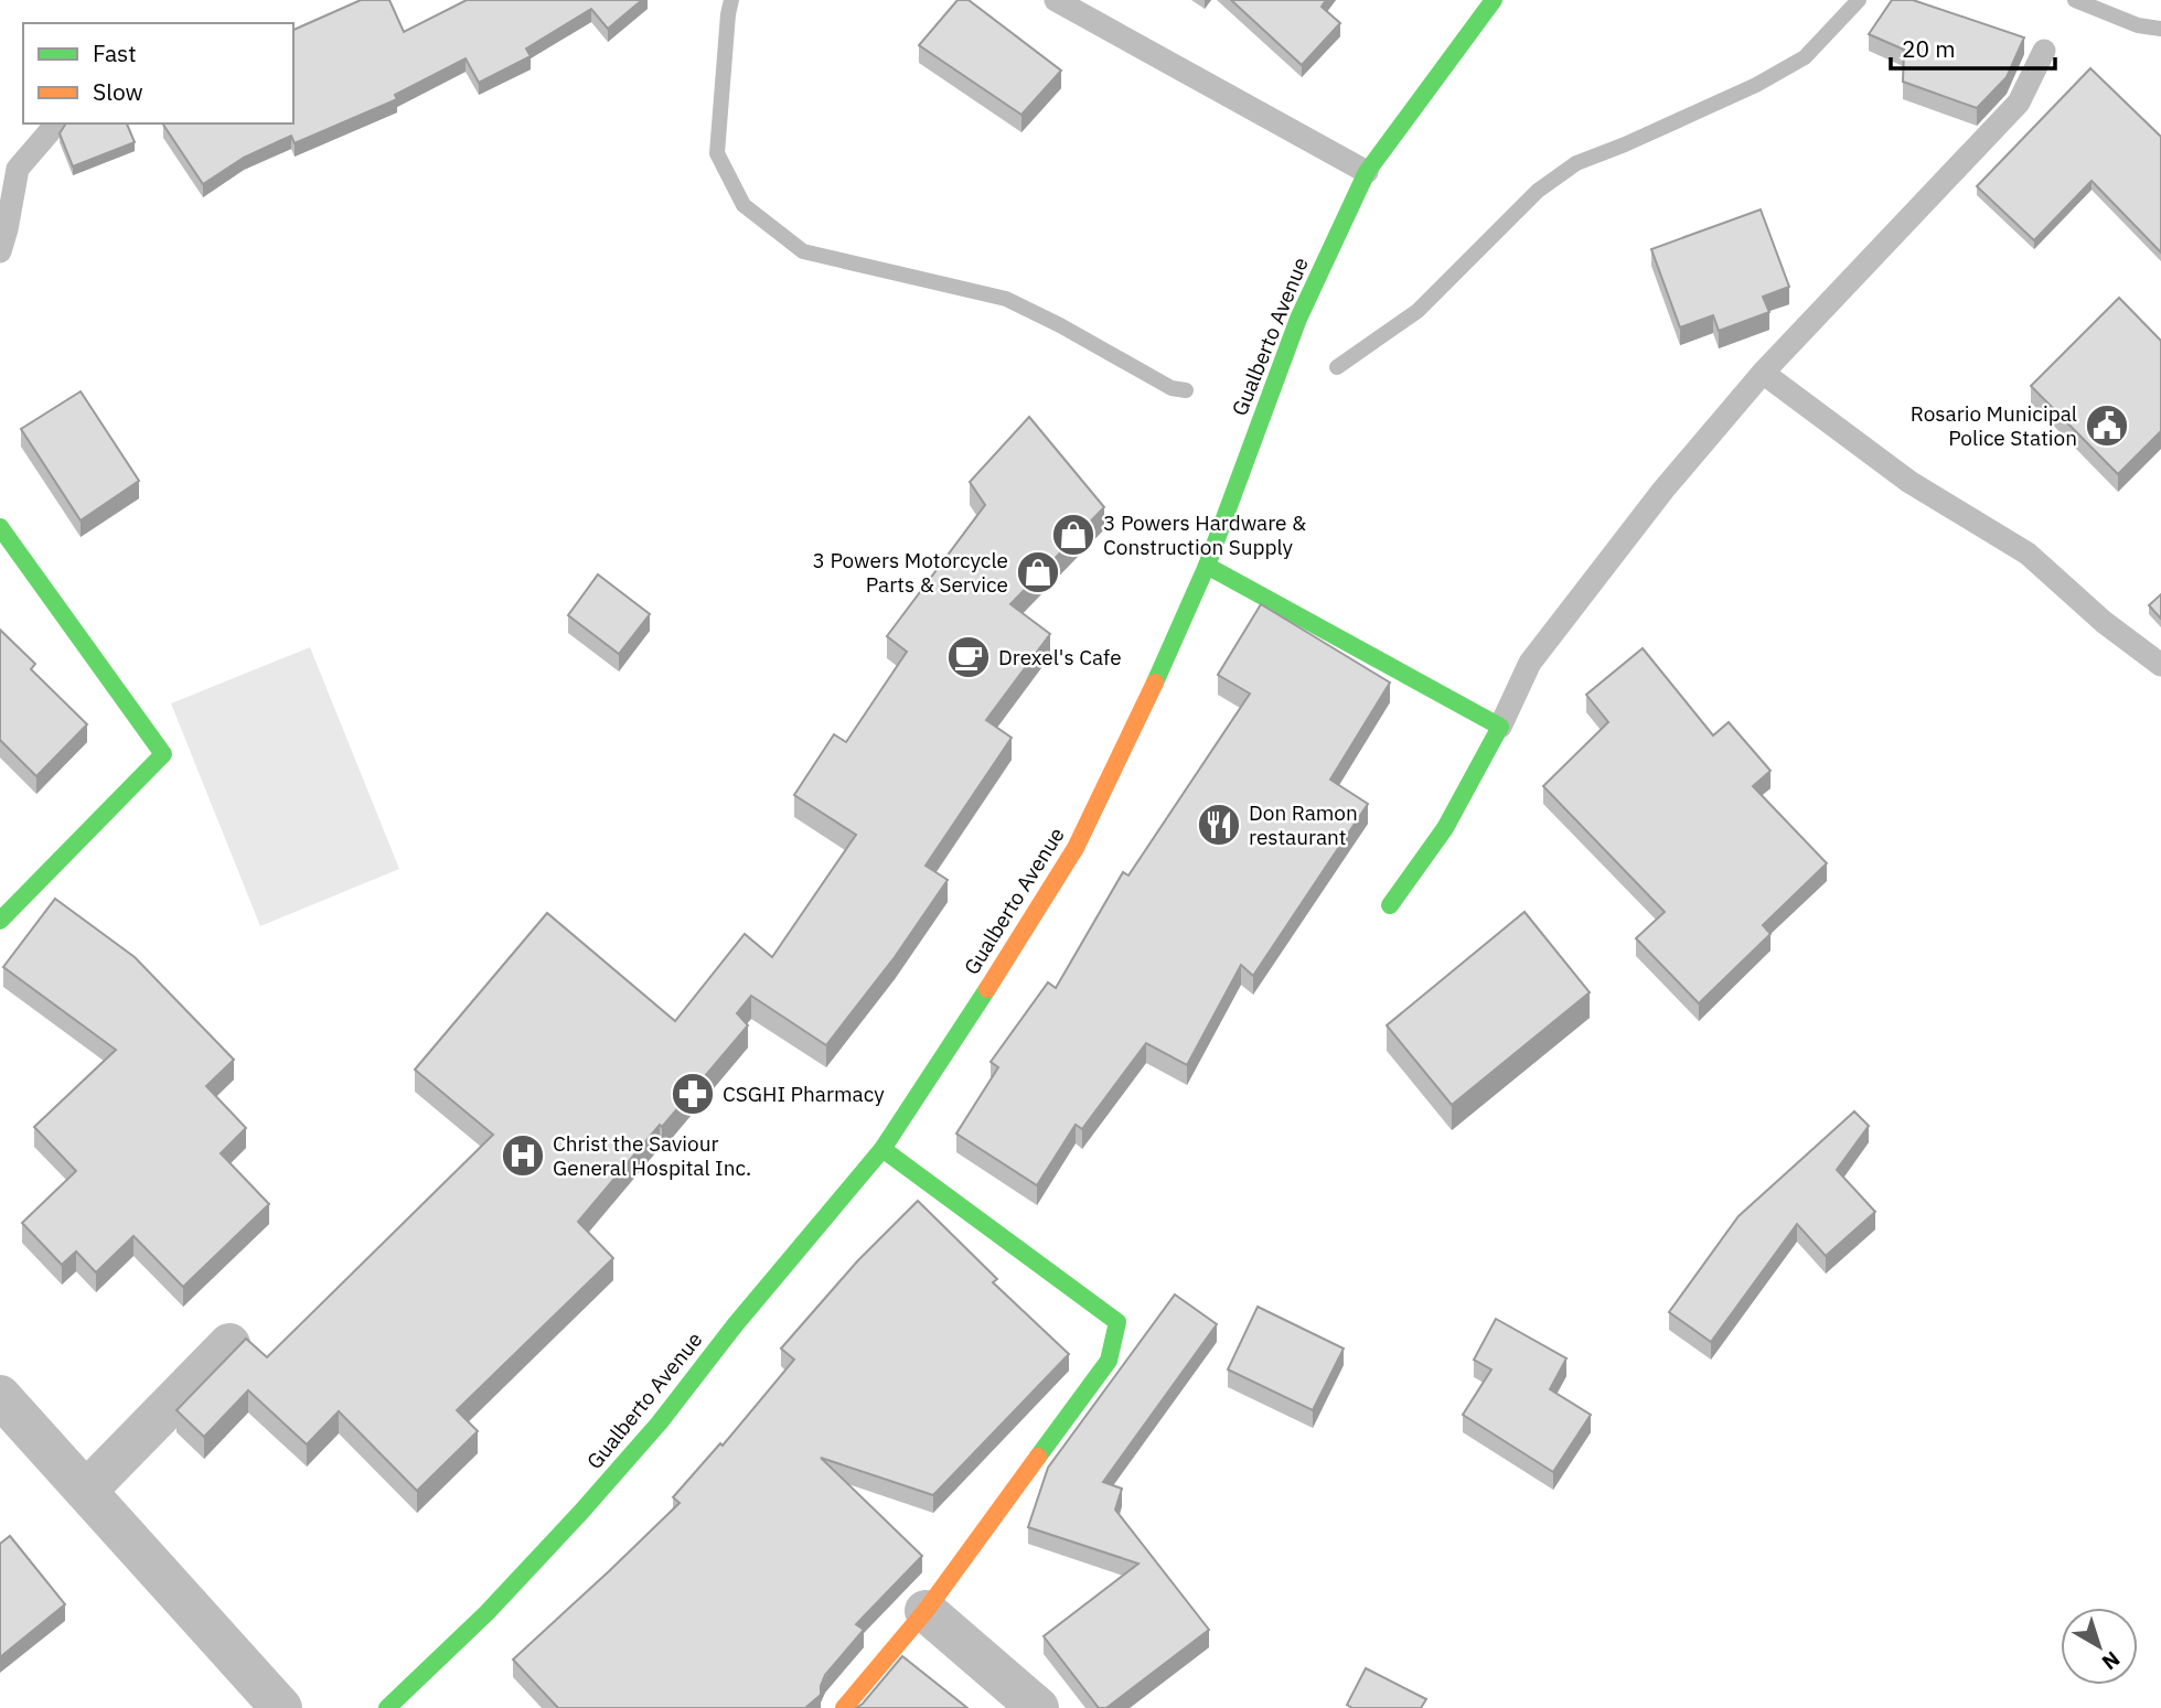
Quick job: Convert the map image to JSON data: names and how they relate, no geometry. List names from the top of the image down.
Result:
{
  "streets": {
    "main road": ["Gualberto Avenue"]
  },
  "places": {
    "public building": ["Rosario Municipal Police Station"],
    "shop": ["3 Powers Hardware & Construction Supply", "3 Powers Motorcycle Parts & Service"],
    "cafe": ["Drexel's Cafe"],
    "restaurant": ["Don Ramon restaurant"],
    "pharmacy": ["CSGHI Pharmacy"],
    "hospital": ["Christ the Saviour General Hospital Inc."]
  },
  "legend": ["Fast", "Slow"],
  "scale_bar": "20 m",
  "north": "bottom right"
}
